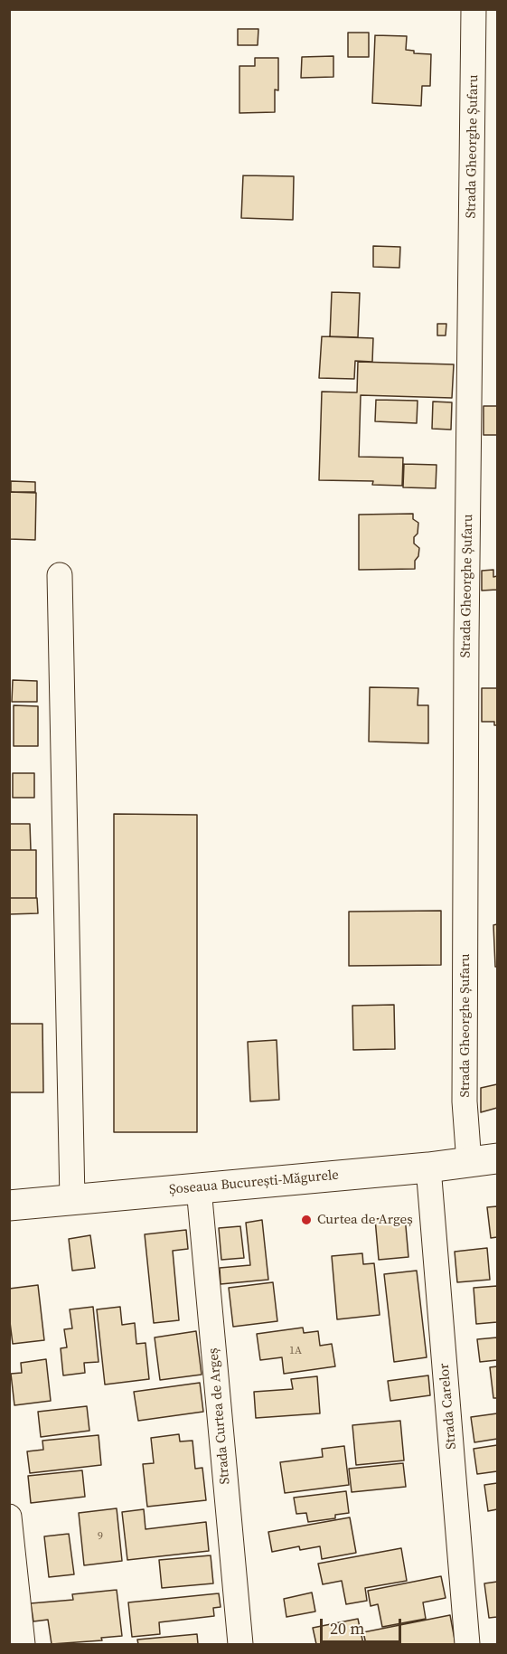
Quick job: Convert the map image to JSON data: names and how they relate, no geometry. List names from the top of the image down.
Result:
{
  "streets": {
    "main road": ["Șoseaua București-Măgurele"],
    "street": ["Strada Gheorghe Șufaru", "Strada Carelor", "Strada Curtea de Argeș"]
  },
  "crossings": [
    ["Strada Gheorghe Șufaru", "Șoseaua București-Măgurele"],
    ["Șoseaua București-Măgurele", "Strada Carelor"],
    ["Șoseaua București-Măgurele", "Strada Curtea de Argeș"]
  ],
  "places": ["Curtea de Argeș"],
  "house_numbers": ["1A", "9"],
  "scale_bar": "20 m"
}
